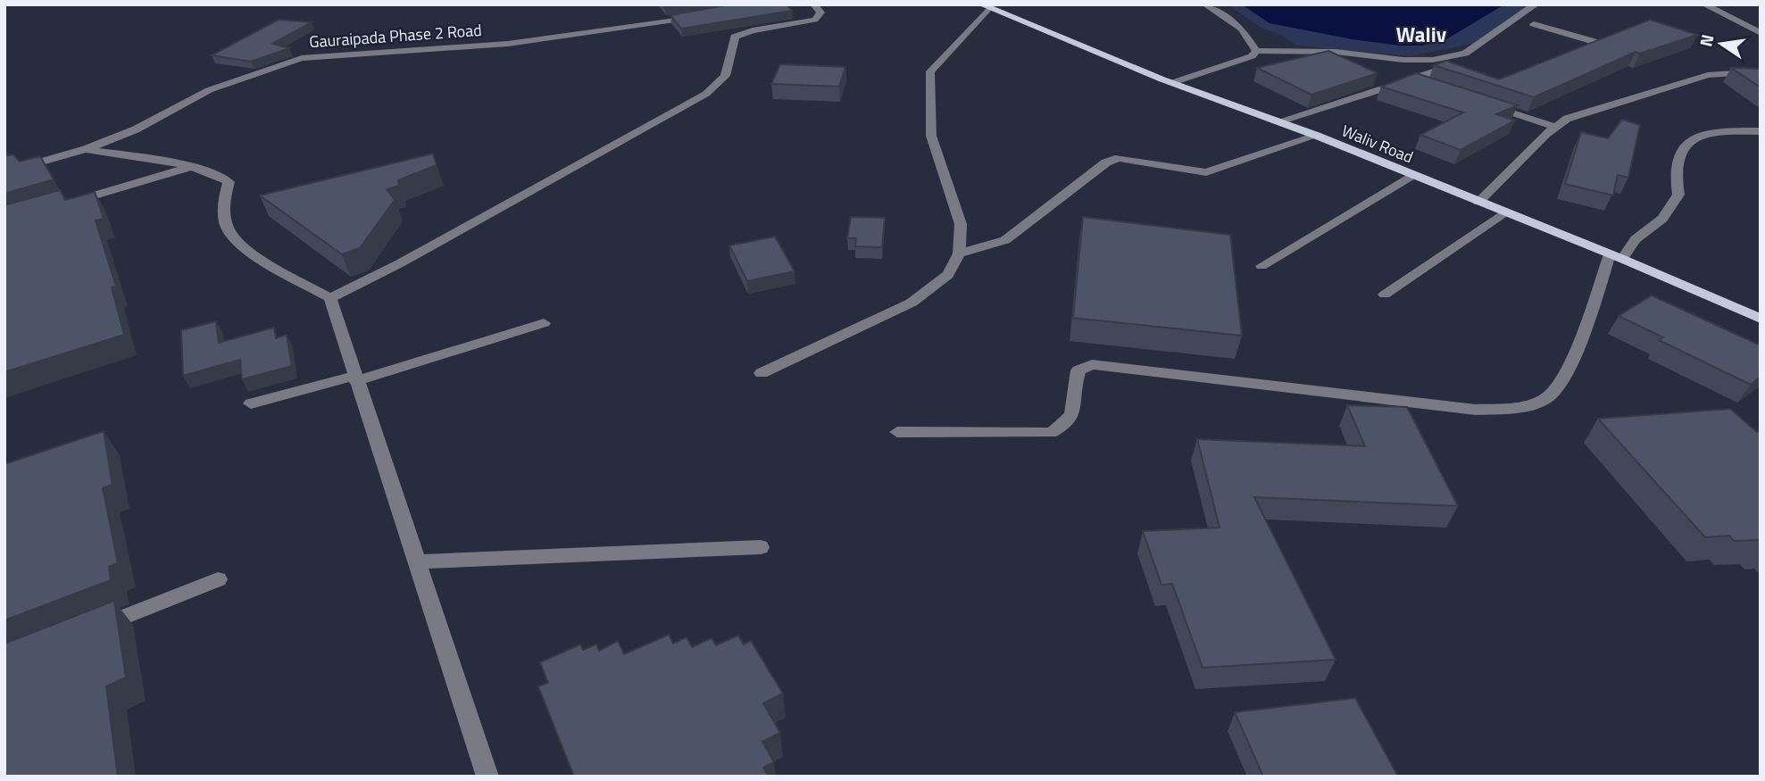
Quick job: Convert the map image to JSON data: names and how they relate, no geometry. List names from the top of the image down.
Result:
{
  "streets": {
    "main road": ["Waliv Road"],
    "street": ["Gauraipada Phase 2 Road"]
  },
  "districts": ["Waliv"],
  "north": "left"
}
